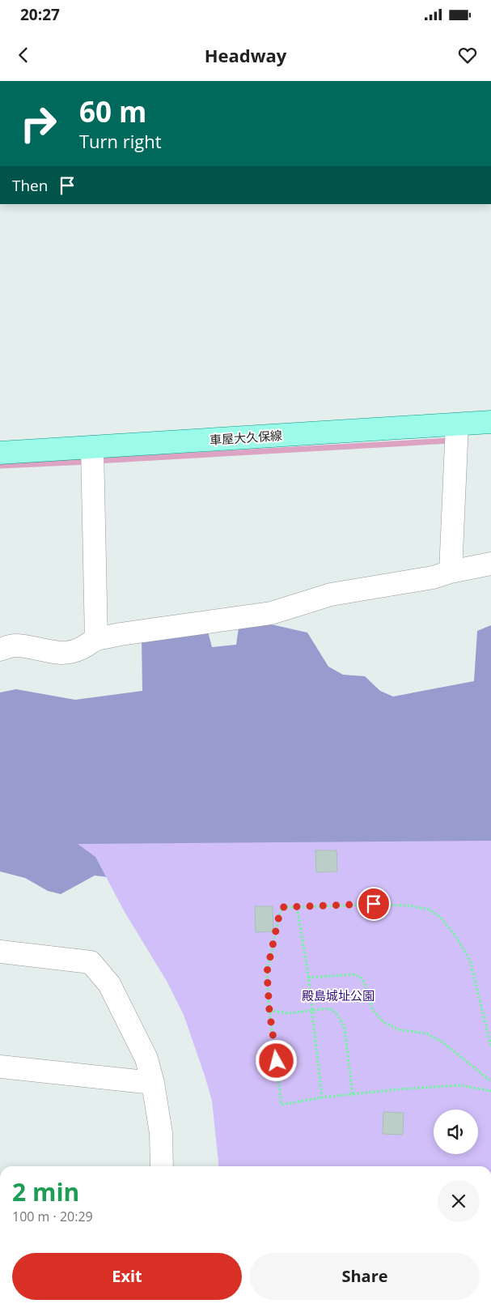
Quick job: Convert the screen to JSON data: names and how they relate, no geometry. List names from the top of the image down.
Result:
{
  "streets": {
    "main road": ["車屋大久保線"]
  },
  "parks": ["殿島城址公園"],
  "page": {
    "status": "20:27",
    "header": "Headway",
    "turn": ["60 m", "Turn right"],
    "then": "Then",
    "heading": ["2 min", "100 m · 20:29"],
    "buttons": ["Exit", "Share"]
  }
}
